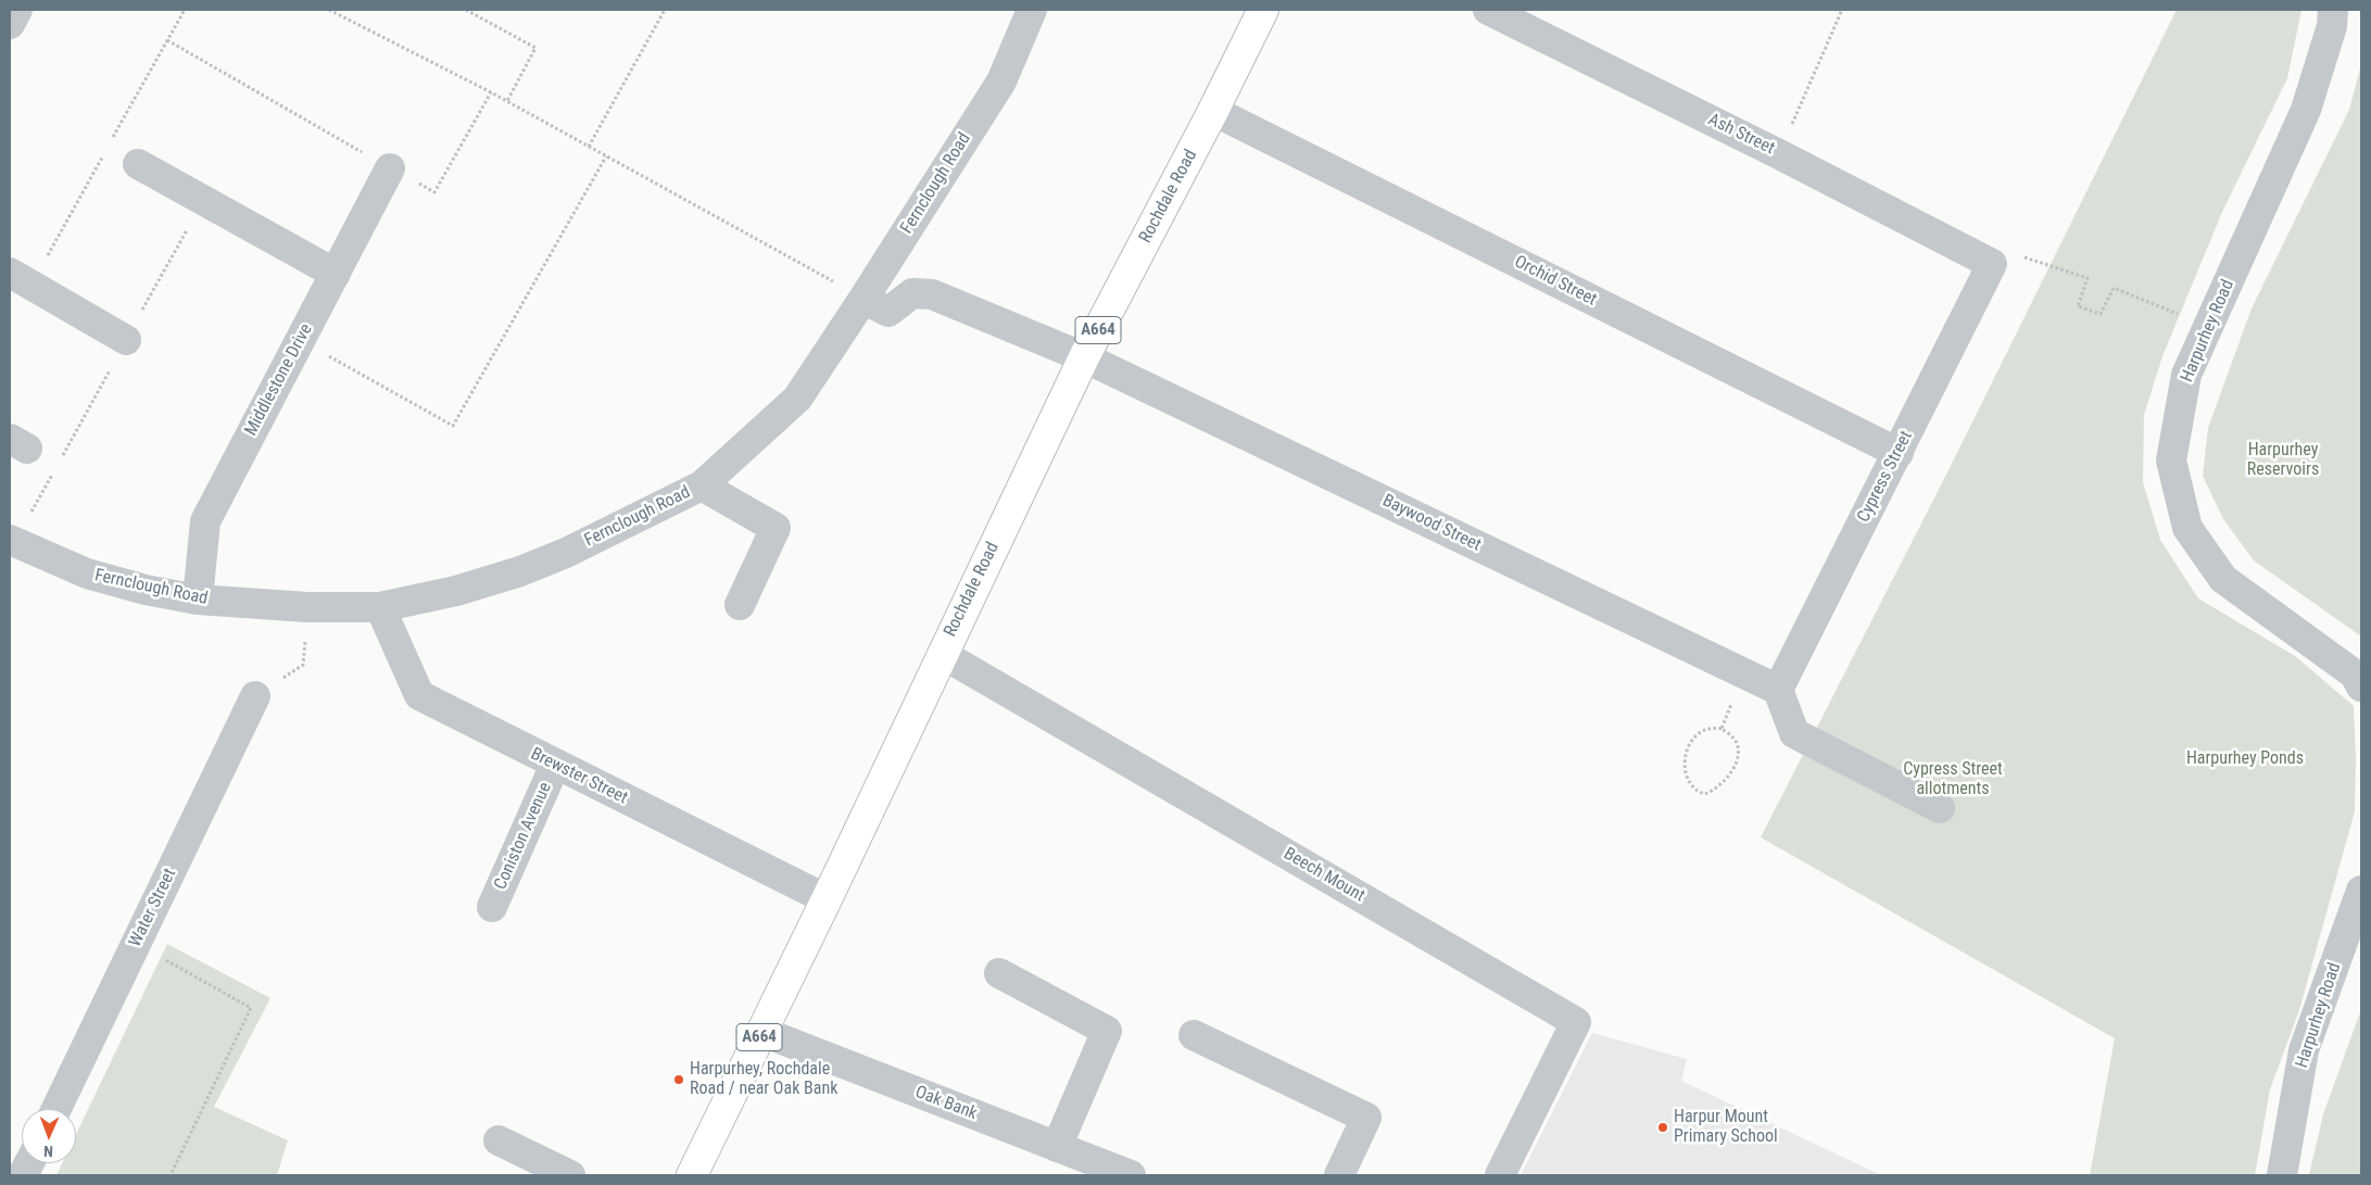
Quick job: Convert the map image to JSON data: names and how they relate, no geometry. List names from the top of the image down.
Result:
{
  "streets": {
    "main road": ["Rochdale Road", "A664"],
    "street": [
      "Ash Street",
      "Fernclough Road",
      "Orchid Street",
      "Harpurhey Road",
      "Middlestone Drive",
      "Cypress Street",
      "Baywood Street",
      "Brewster Street",
      "Coniston Avenue",
      "Beech Mount",
      "Water Street",
      "Oak Bank"
    ]
  },
  "crossings": [
    ["Ash Street", "Cypress Street"],
    ["Fernclough Road", "Middlestone Drive"],
    ["Fernclough Road", "Baywood Street"],
    ["Fernclough Road", "Brewster Street"],
    ["Rochdale Road", "Orchid Street"],
    ["Rochdale Road", "Baywood Street"],
    ["Rochdale Road", "Brewster Street"],
    ["Rochdale Road", "Beech Mount"],
    ["Rochdale Road", "Oak Bank"],
    ["Orchid Street", "Cypress Street"],
    ["Cypress Street", "Baywood Street"],
    ["Brewster Street", "Coniston Avenue"]
  ],
  "parks": ["Harpurhey Reservoirs", "Harpurhey Ponds", "Cypress Street allotments"],
  "places": ["Harpurhey, Rochdale Road / near Oak Bank", "Harpur Mount Primary School"],
  "north": "bottom"
}
